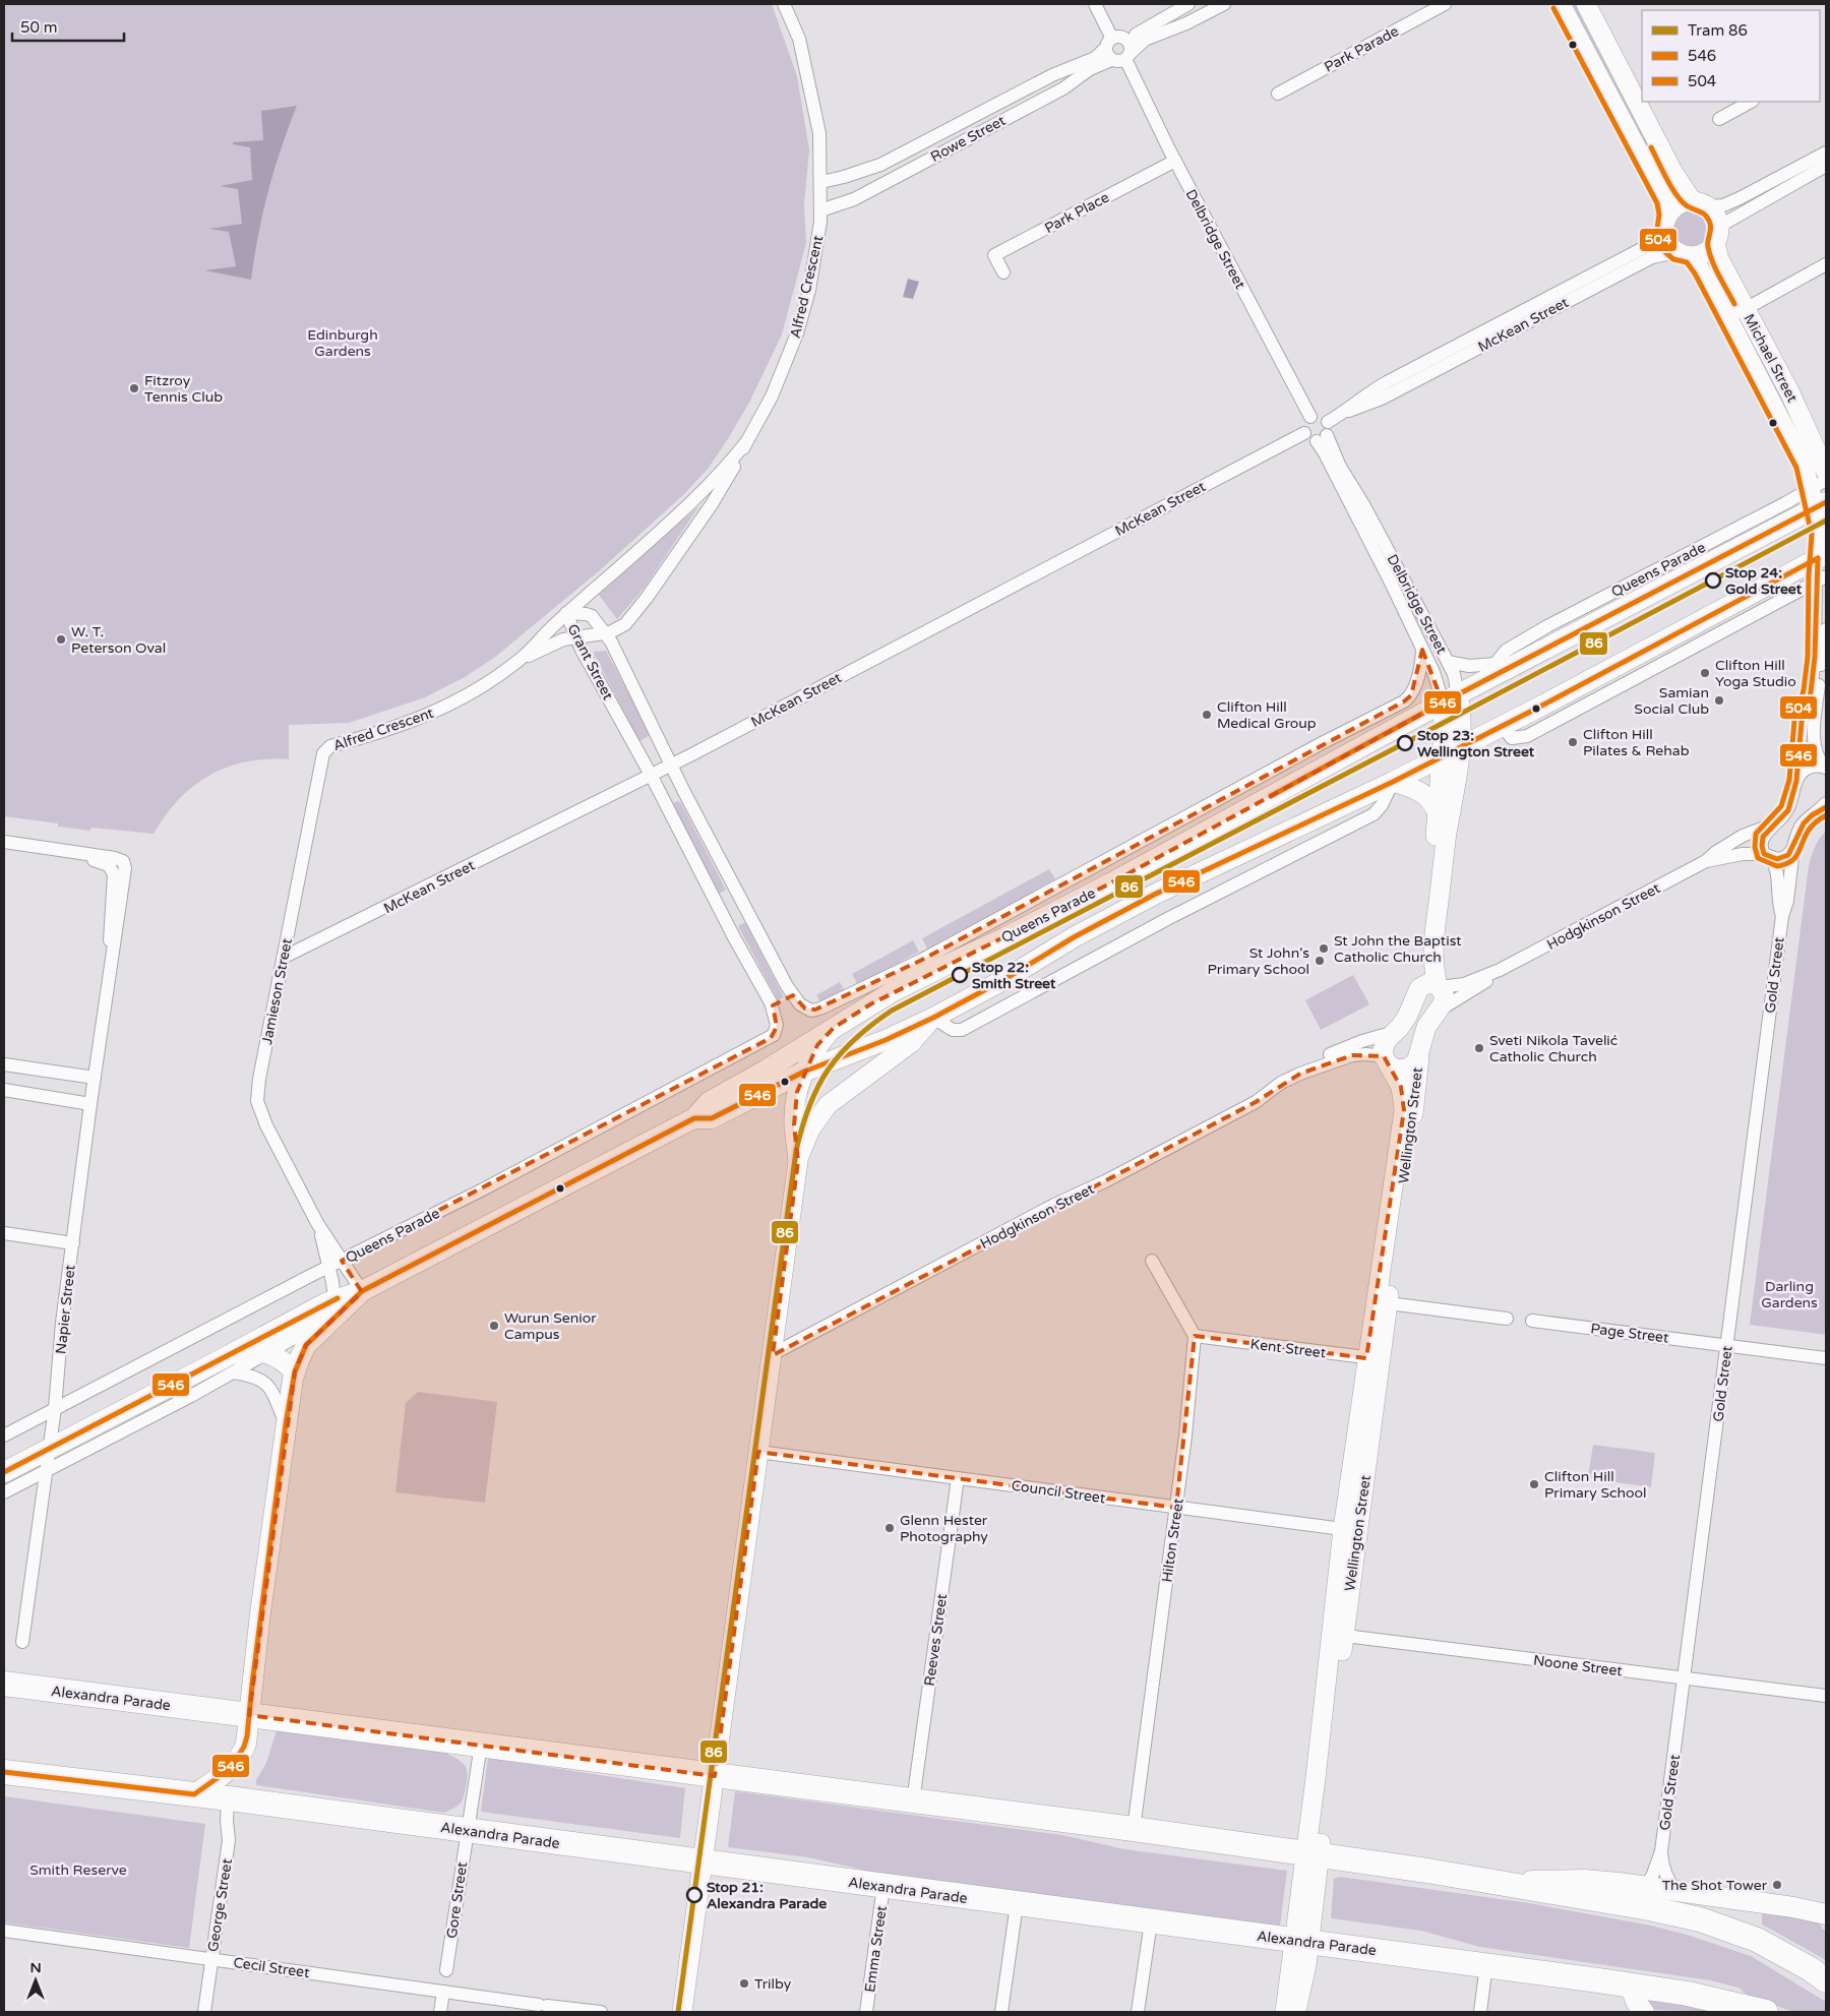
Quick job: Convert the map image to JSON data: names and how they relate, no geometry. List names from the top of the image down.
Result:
{
  "streets": {
    "highway": ["Alexandra Parade"],
    "main road": ["Queens Parade"],
    "street": [
      "Park Parade",
      "Rowe Street",
      "Park Place",
      "Delbridge Street",
      "Alfred Crescent",
      "McKean Street",
      "Michael Street",
      "Grant Street",
      "Hodgkinson Street",
      "Gold Street",
      "Jamieson Street",
      "Wellington Street",
      "Napier Street",
      "Page Street",
      "Kent Street",
      "Council Street",
      "Hilton Street",
      "Reeves Street",
      "Noone Street",
      "Gore Street",
      "George Street",
      "Emma Street",
      "Cecil Street"
    ]
  },
  "crossings": [
    ["Rowe Street", "Delbridge Street"],
    ["Rowe Street", "Alfred Crescent"],
    ["Park Place", "Delbridge Street"],
    ["Delbridge Street", "McKean Street"],
    ["Delbridge Street", "Queens Parade"],
    ["Alfred Crescent", "Grant Street"],
    ["Alfred Crescent", "Jamieson Street"],
    ["McKean Street", "Michael Street"],
    ["McKean Street", "Grant Street"],
    ["McKean Street", "Jamieson Street"],
    ["Michael Street", "Queens Parade"],
    ["Queens Parade", "Grant Street"],
    ["Queens Parade", "Jamieson Street"],
    ["Queens Parade", "Napier Street"],
    ["Hodgkinson Street", "Gold Street"],
    ["Hodgkinson Street", "Wellington Street"],
    ["Gold Street", "Page Street"],
    ["Gold Street", "Noone Street"],
    ["Gold Street", "Alexandra Parade"],
    ["Wellington Street", "Kent Street"],
    ["Wellington Street", "Council Street"],
    ["Wellington Street", "Noone Street"],
    ["Wellington Street", "Alexandra Parade"],
    ["Kent Street", "Hilton Street"],
    ["Council Street", "Hilton Street"],
    ["Council Street", "Reeves Street"],
    ["Hilton Street", "Alexandra Parade"],
    ["Reeves Street", "Alexandra Parade"],
    ["Alexandra Parade", "Gore Street"],
    ["Alexandra Parade", "George Street"],
    ["Alexandra Parade", "Emma Street"],
    ["George Street", "Cecil Street"]
  ],
  "parks": ["Edinburgh Gardens", "Darling Gardens", "Smith Reserve"],
  "places": [
    "Fitzroy Tennis Club",
    "Stop 24: Gold Street",
    "W. T. Peterson Oval",
    "Clifton Hill Yoga Studio",
    "Samian Social Club",
    "Clifton Hill Medical Group",
    "Clifton Hill Pilates & Rehab",
    "Stop 23: Wellington Street",
    "St John the Baptist Catholic Church",
    "St John's Primary School",
    "Stop 22: Smith Street",
    "Sveti Nikola Tavelić Catholic Church",
    "Wurun Senior Campus",
    "Clifton Hill Primary School",
    "Glenn Hester Photography",
    "The Shot Tower",
    "Stop 21: Alexandra Parade",
    "Trilby"
  ],
  "lines": ["transit line 504", "transit line 546", "tram line 86"],
  "legend": ["Tram 86", "546", "504"],
  "scale_bar": "50 m",
  "north": "top"
}
